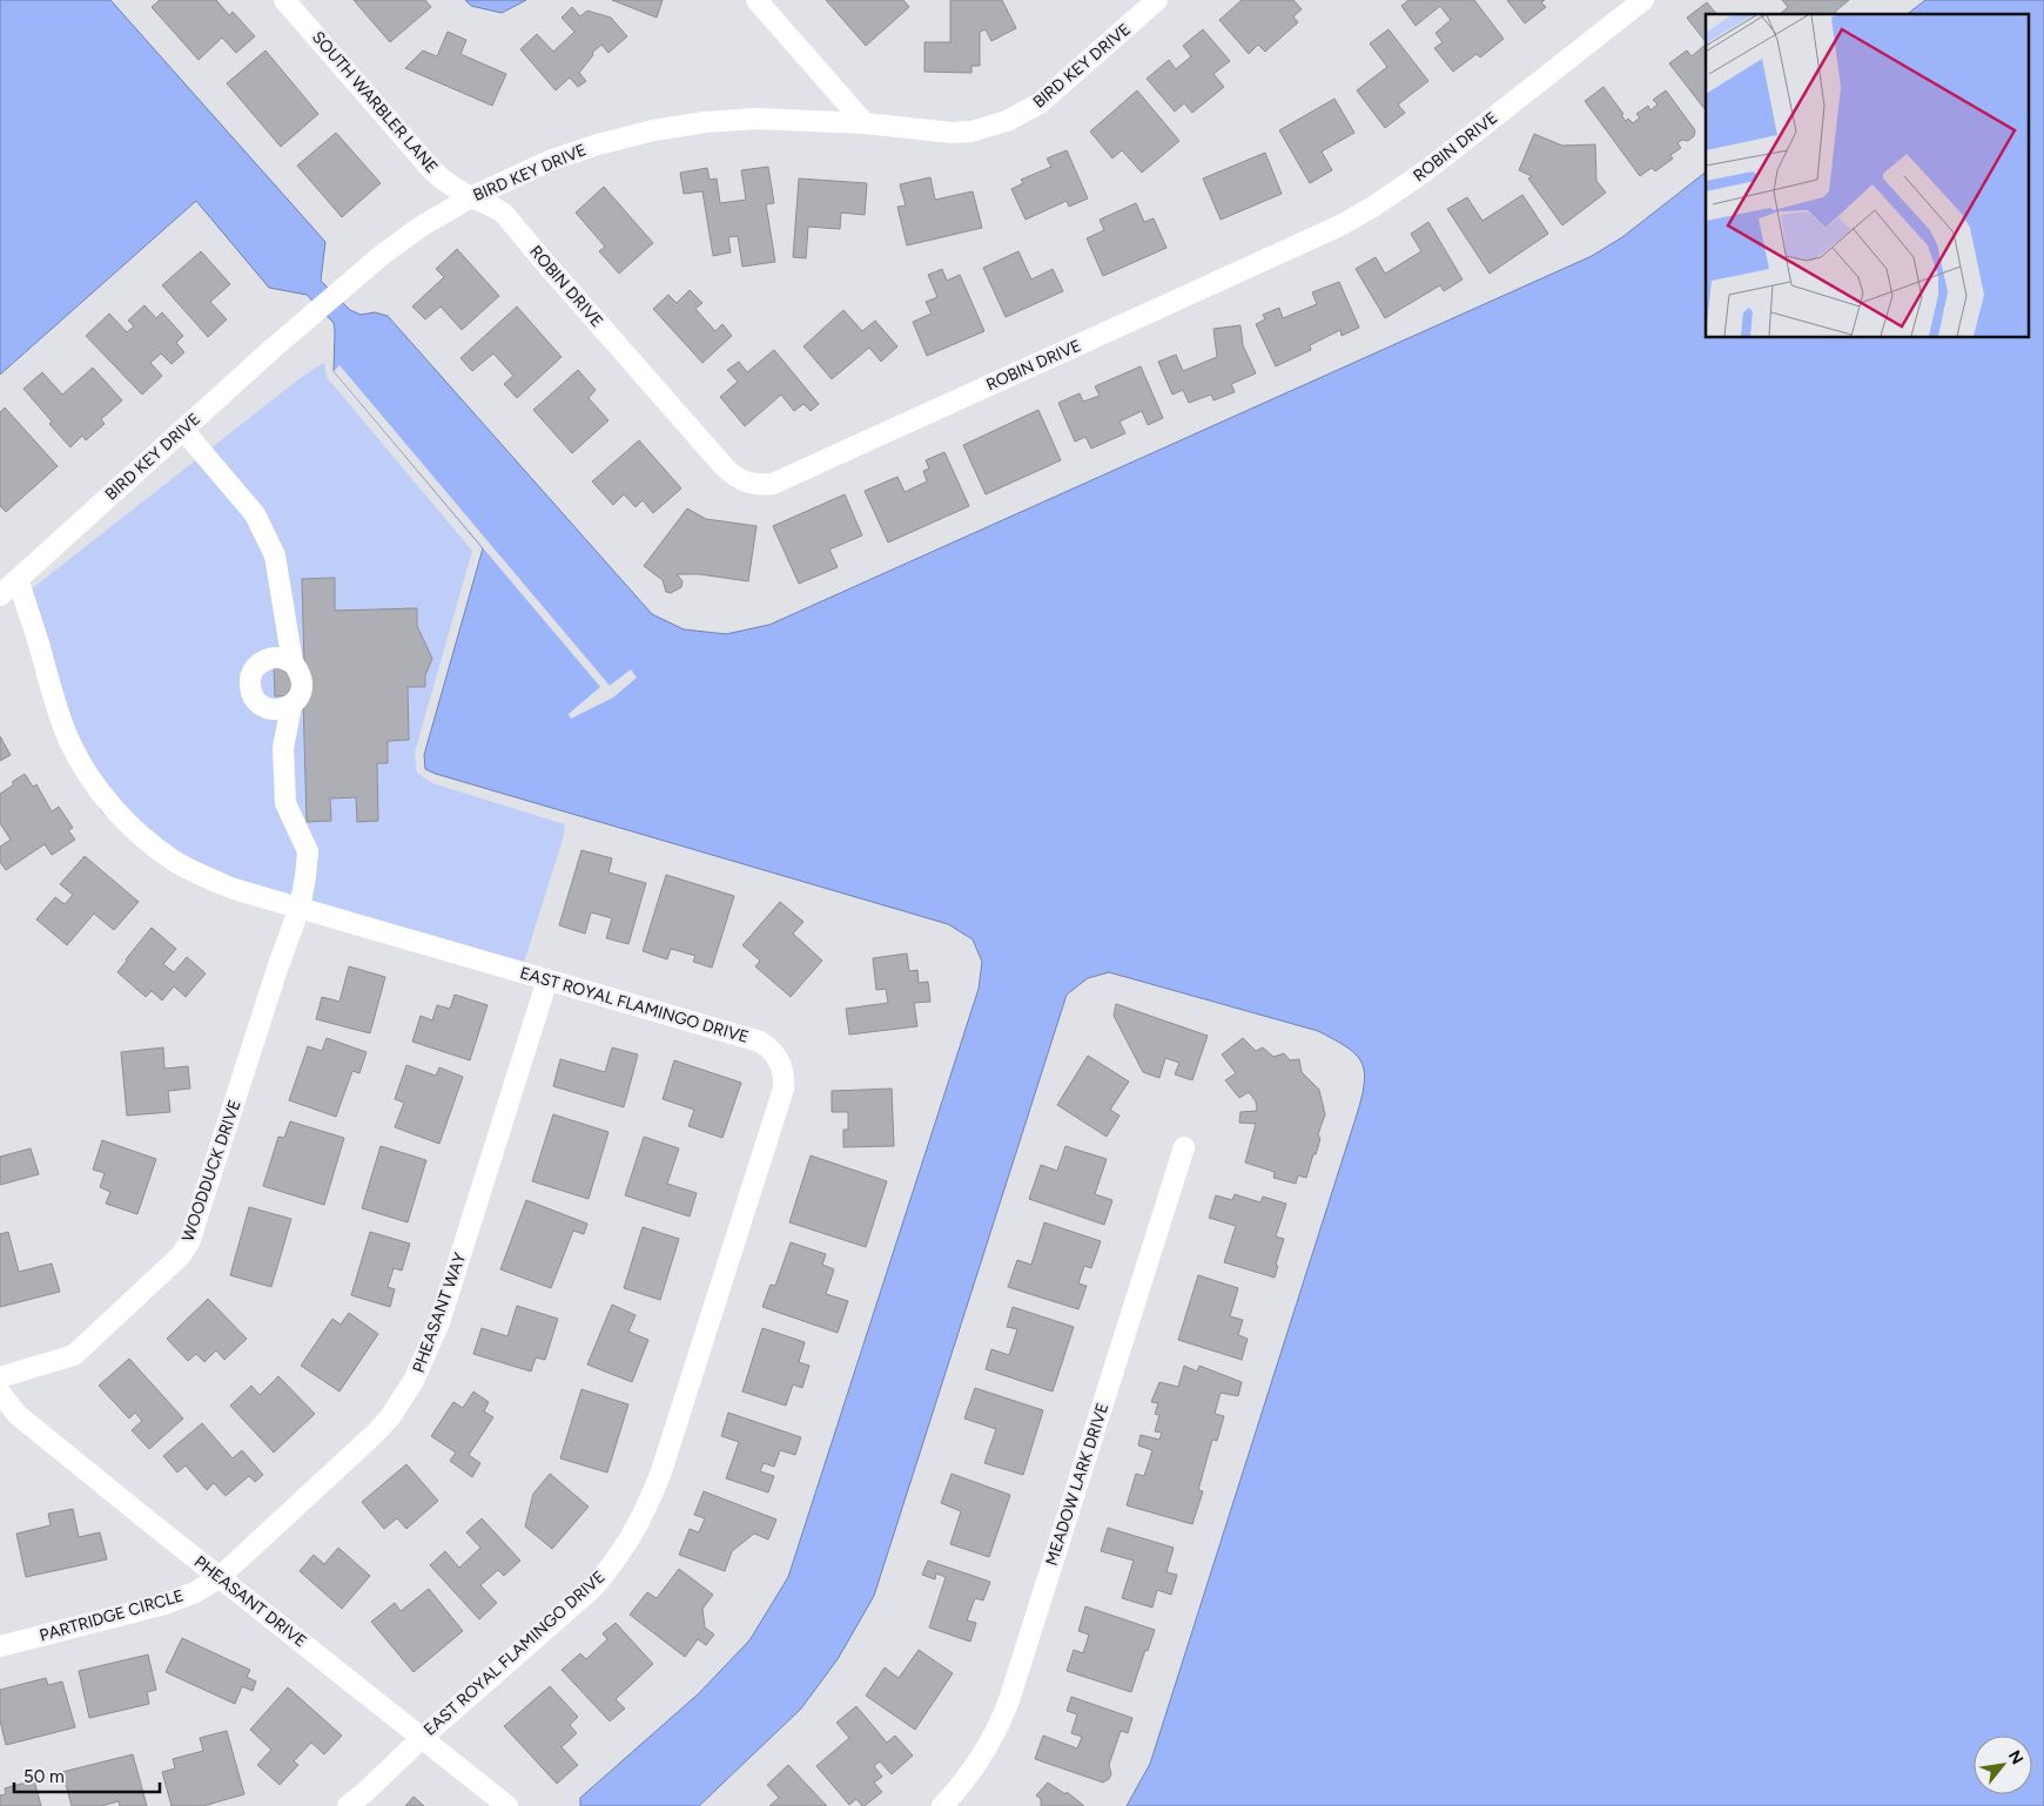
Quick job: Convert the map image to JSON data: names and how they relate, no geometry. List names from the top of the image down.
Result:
{
  "streets": {
    "street": [
      "BIRD KEY DRIVE",
      "SOUTH WARBLER LANE",
      "ROBIN DRIVE",
      "EAST ROYAL FLAMINGO DRIVE",
      "WOODDUCK DRIVE",
      "PHEASANT WAY",
      "MEADOW LARK DRIVE",
      "PHEASANT DRIVE",
      "PARTRIDGE CIRCLE"
    ]
  },
  "crossings": [
    ["BIRD KEY DRIVE", "SOUTH WARBLER LANE"],
    ["BIRD KEY DRIVE", "ROBIN DRIVE"],
    ["BIRD KEY DRIVE", "EAST ROYAL FLAMINGO DRIVE"],
    ["SOUTH WARBLER LANE", "ROBIN DRIVE"],
    ["EAST ROYAL FLAMINGO DRIVE", "WOODDUCK DRIVE"],
    ["EAST ROYAL FLAMINGO DRIVE", "PHEASANT WAY"],
    ["EAST ROYAL FLAMINGO DRIVE", "PHEASANT DRIVE"],
    ["PHEASANT WAY", "PHEASANT DRIVE"],
    ["PHEASANT WAY", "PARTRIDGE CIRCLE"],
    ["PHEASANT DRIVE", "PARTRIDGE CIRCLE"]
  ],
  "scale_bar": "50 m",
  "north": "top right"
}
